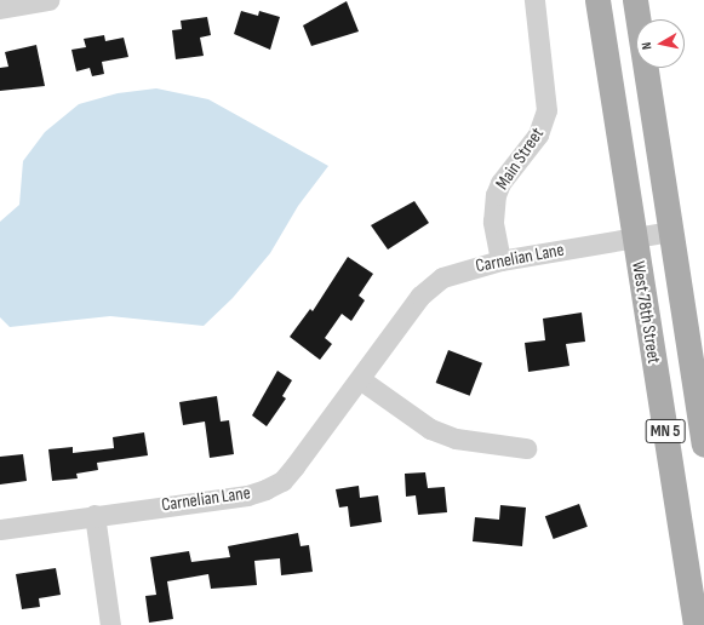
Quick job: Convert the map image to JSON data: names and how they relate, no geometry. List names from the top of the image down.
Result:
{
  "streets": {
    "main road": ["West 78th Street", "MN 5"],
    "street": ["Main Street", "Carnelian Lane"]
  },
  "crossings": [
    ["Main Street", "Carnelian Lane"],
    ["Carnelian Lane", "West 78th Street"]
  ],
  "north": "left"
}
